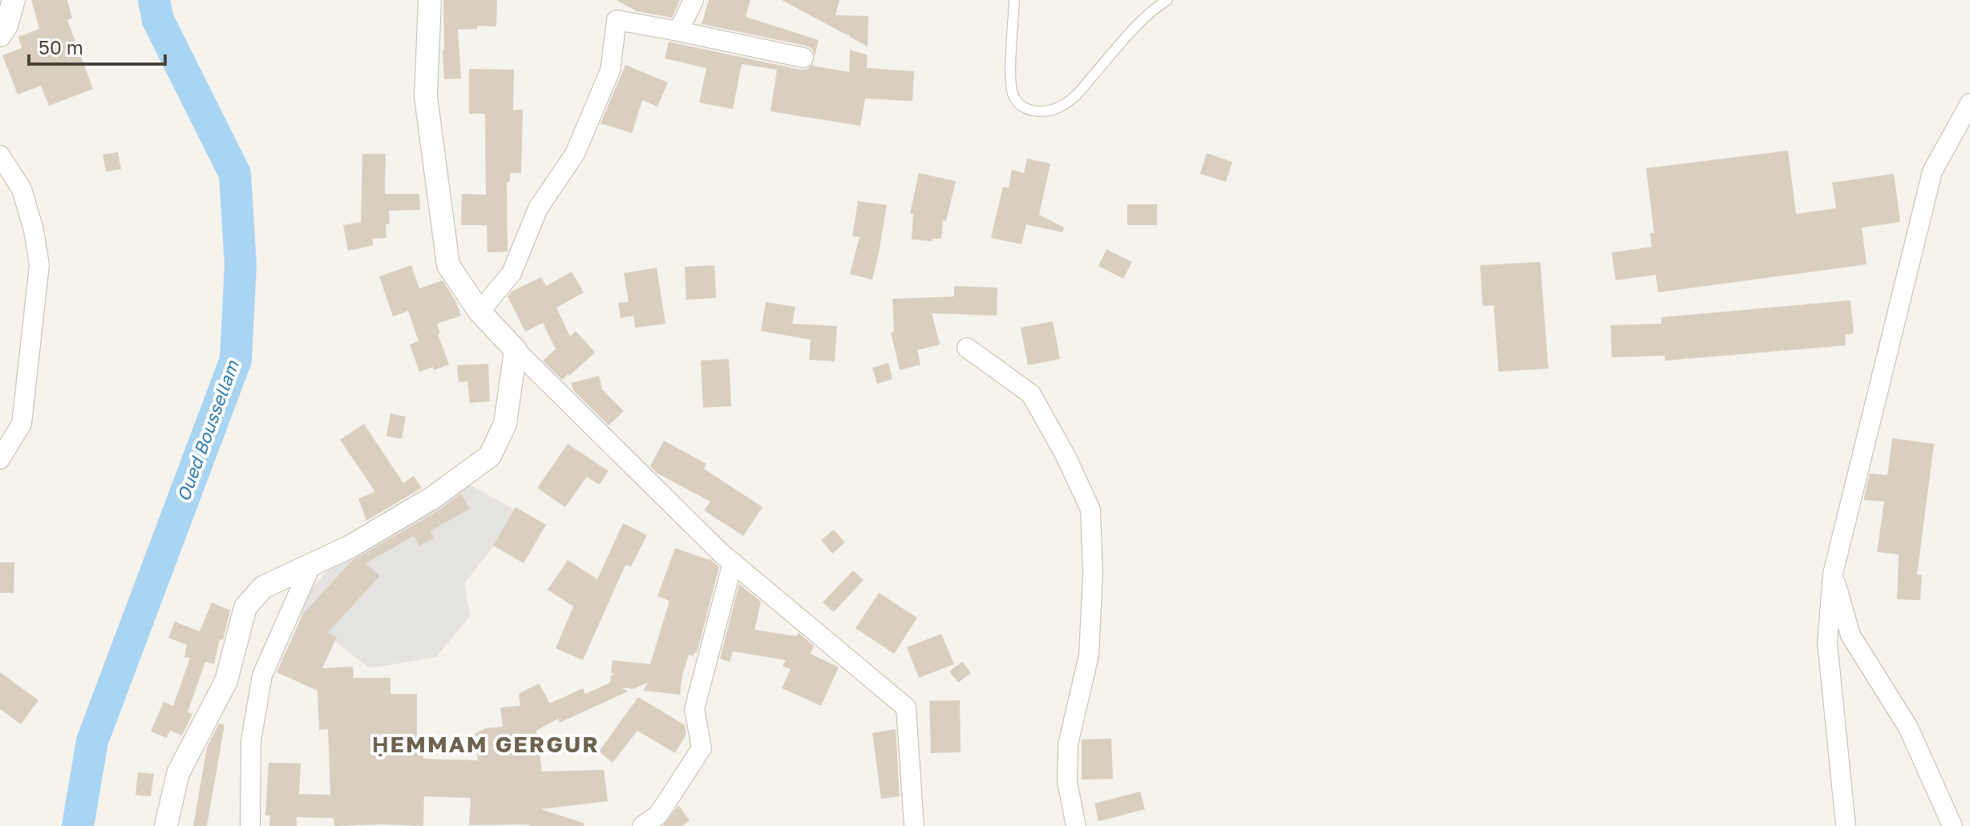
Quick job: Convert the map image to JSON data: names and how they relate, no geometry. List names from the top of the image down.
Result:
{
  "districts": ["ḤEMMAM GERGUR"],
  "water": ["Oued Boussellam"],
  "scale_bar": "50 m"
}
